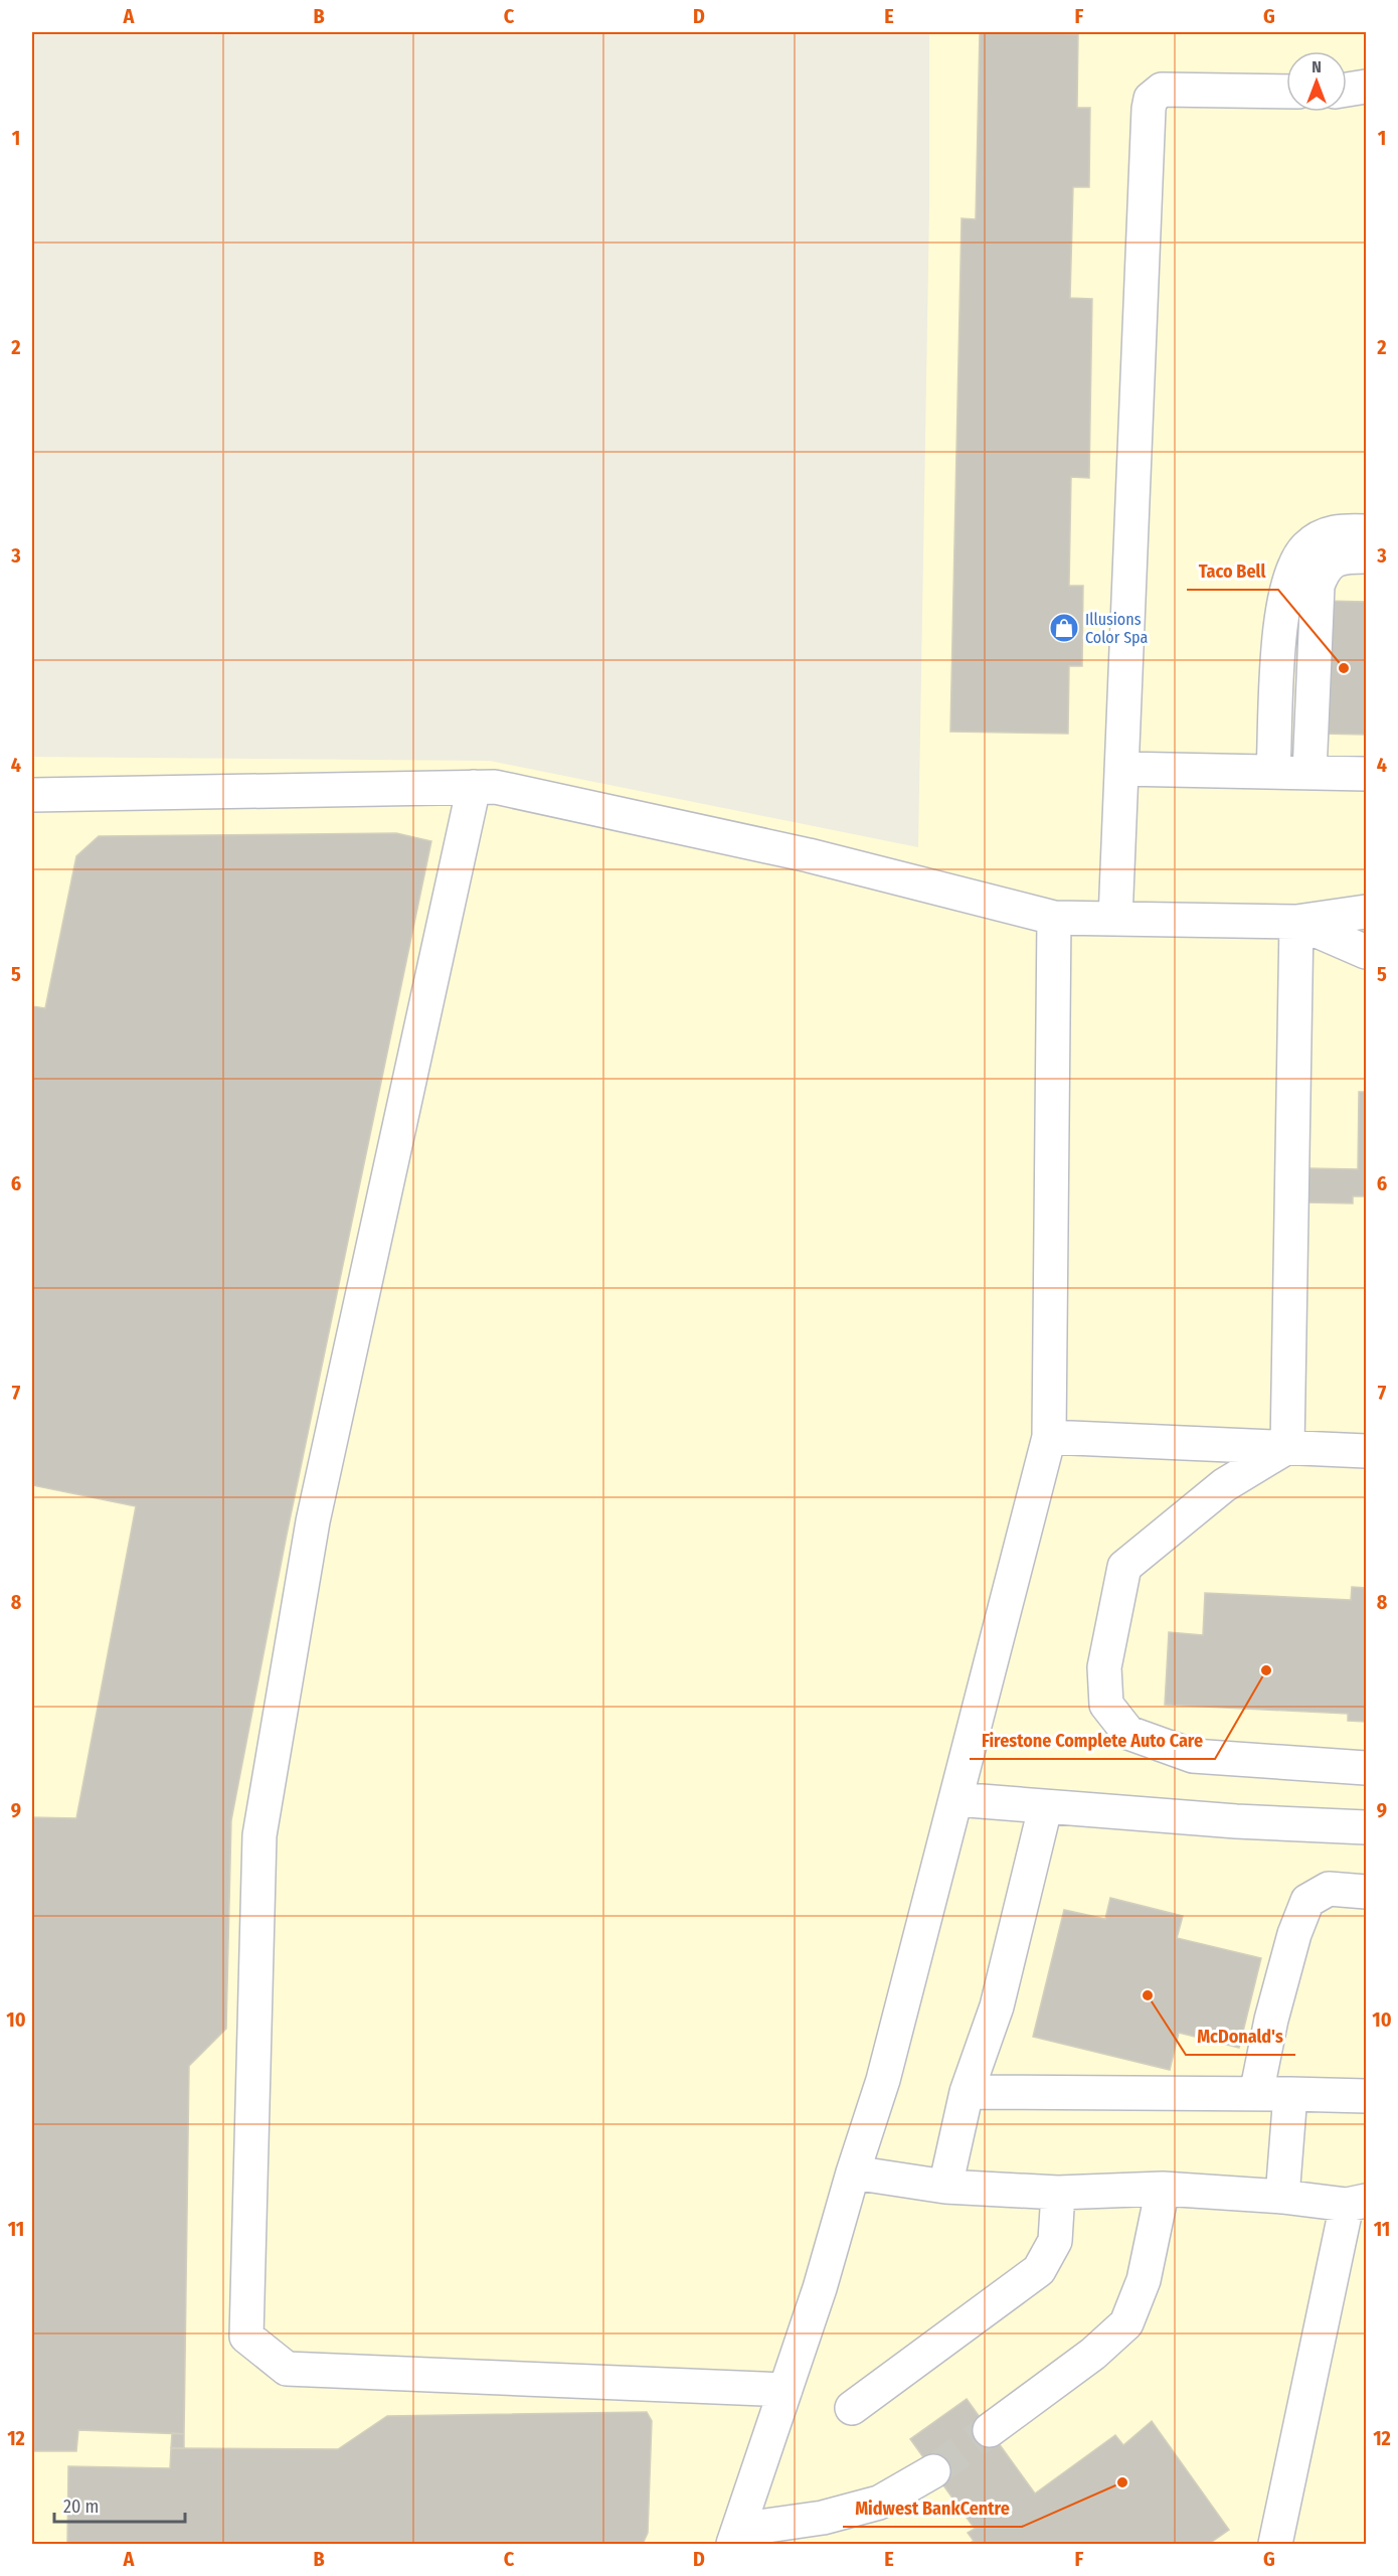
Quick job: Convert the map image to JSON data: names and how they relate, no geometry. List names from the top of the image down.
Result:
{
  "places": {
    "shop": ["Illusions Color Spa"],
    "other": [
      "Taco Bell",
      "Firestone Complete Auto Care",
      "McDonald's",
      "Midwest BankCentre"
    ]
  },
  "scale_bar": "20 m",
  "north": "top",
  "grid": {
    "columns": [
      "A",
      "B",
      "C",
      "D",
      "E",
      "F",
      "G"
    ],
    "rows": [
      "1",
      "2",
      "3",
      "4",
      "5",
      "6",
      "7",
      "8",
      "9",
      "10",
      "11",
      "12"
    ]
  }
}
